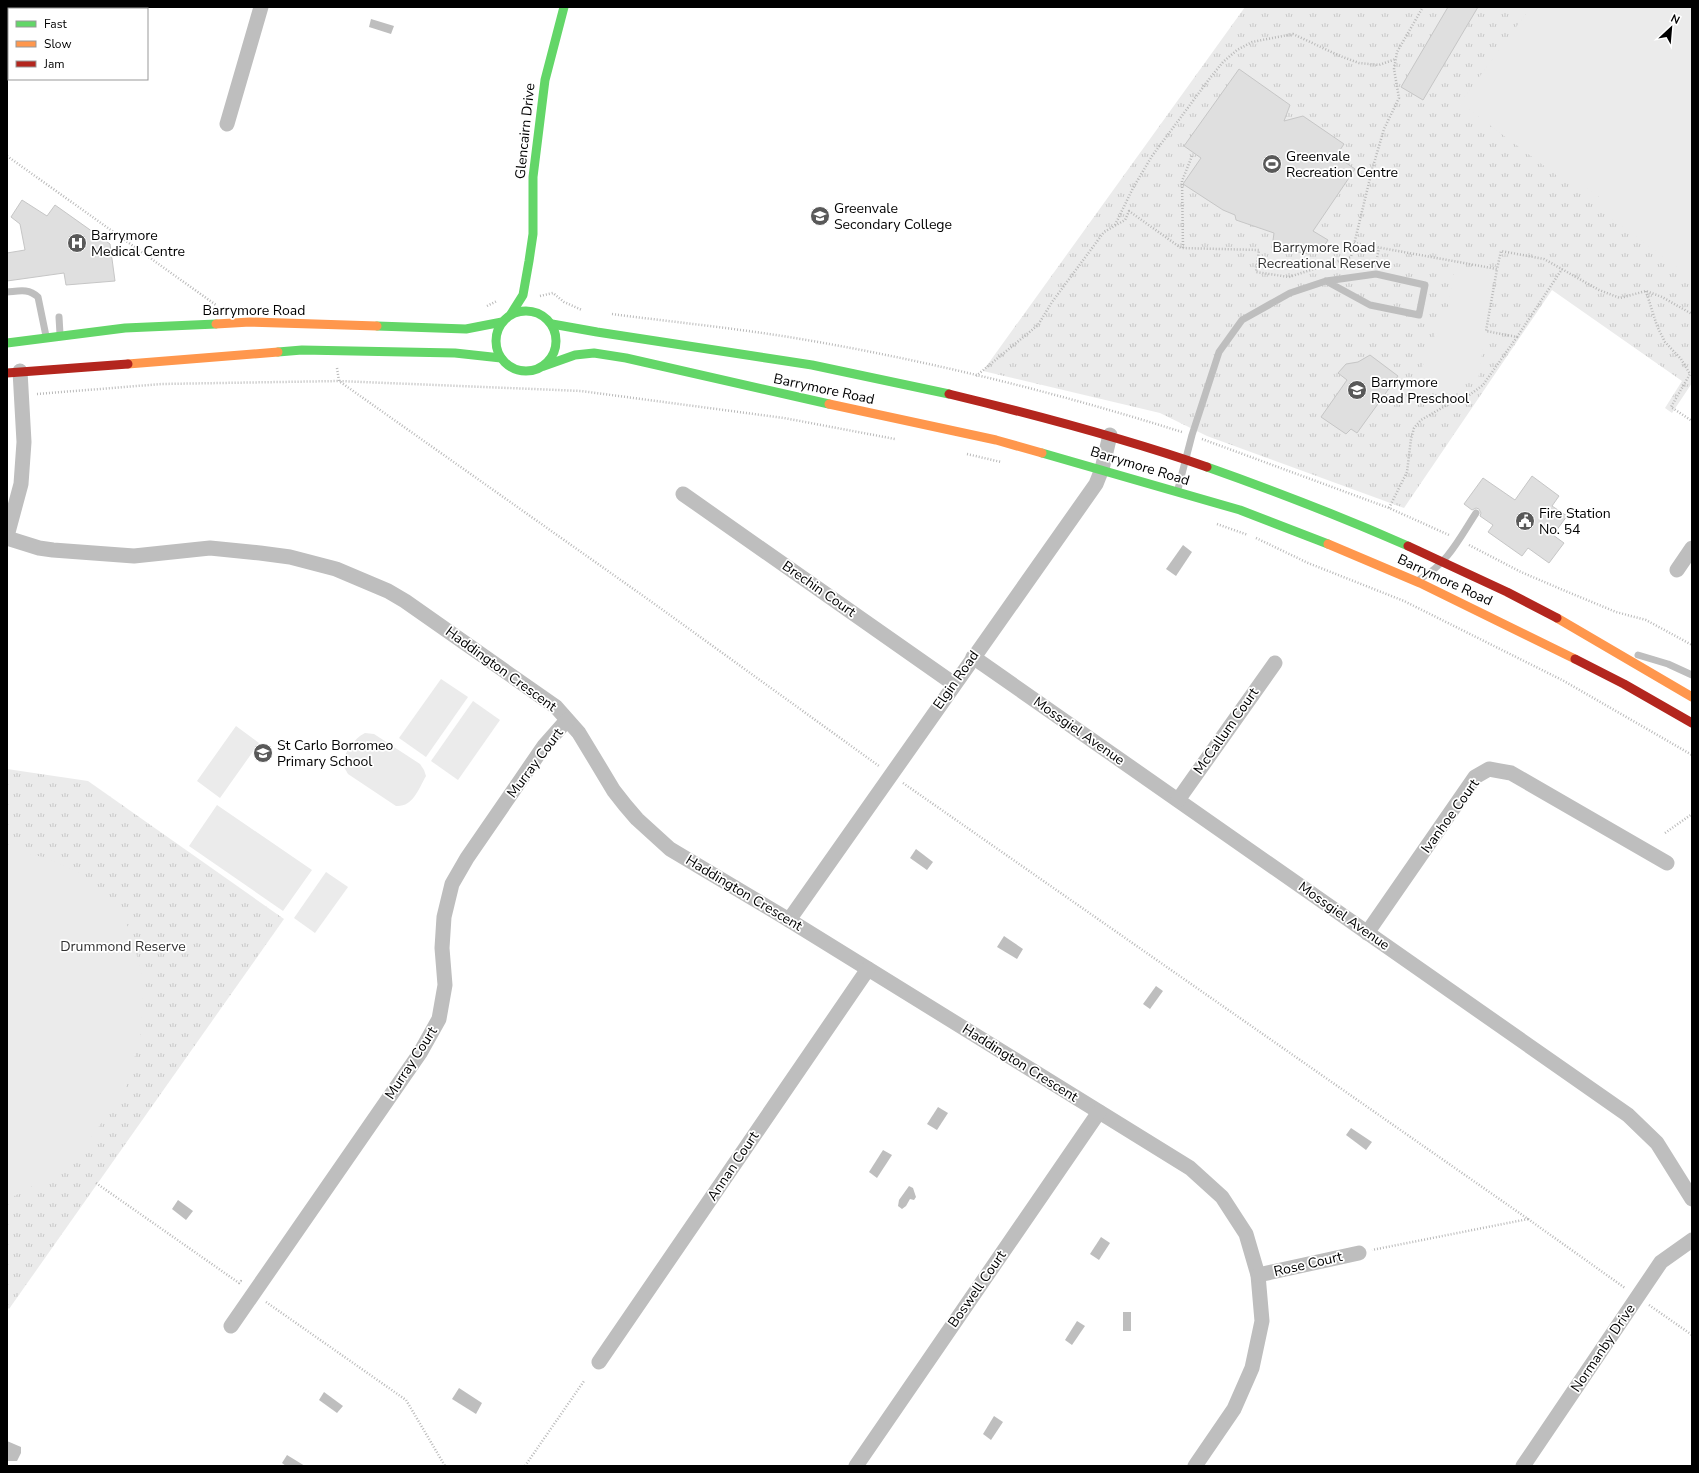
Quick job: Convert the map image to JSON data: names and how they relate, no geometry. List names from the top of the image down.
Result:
{
  "streets": {
    "street": [
      "Glencairn Drive",
      "Barrymore Road",
      "Brechin Court",
      "Haddington Crescent",
      "Elgin Road",
      "Mossgiel Avenue",
      "McCallum Court",
      "Murray Court",
      "Ivanhoe Court",
      "Annan Court",
      "Rose Court",
      "Boswell Court",
      "Normanby Drive"
    ]
  },
  "crossings": [
    ["Glencairn Drive", "Barrymore Road"],
    ["Barrymore Road", "Elgin Road"],
    ["Brechin Court", "Elgin Road"],
    ["Haddington Crescent", "Elgin Road"],
    ["Haddington Crescent", "Murray Court"],
    ["Haddington Crescent", "Annan Court"],
    ["Haddington Crescent", "Rose Court"],
    ["Haddington Crescent", "Boswell Court"],
    ["Elgin Road", "Mossgiel Avenue"],
    ["Mossgiel Avenue", "McCallum Court"],
    ["Mossgiel Avenue", "Ivanhoe Court"]
  ],
  "parks": ["Barrymore Road Recreational Reserve", "Drummond Reserve"],
  "places": {
    "sports": ["Greenvale Recreation Centre"],
    "school or university": ["Greenvale Secondary College", "Barrymore Road Preschool", "St Carlo Borromeo Primary School"],
    "hospital": ["Barrymore Medical Centre"],
    "public building": ["Fire Station No. 54"]
  },
  "legend": ["Fast", "Slow", "Jam"],
  "north": "top right"
}
